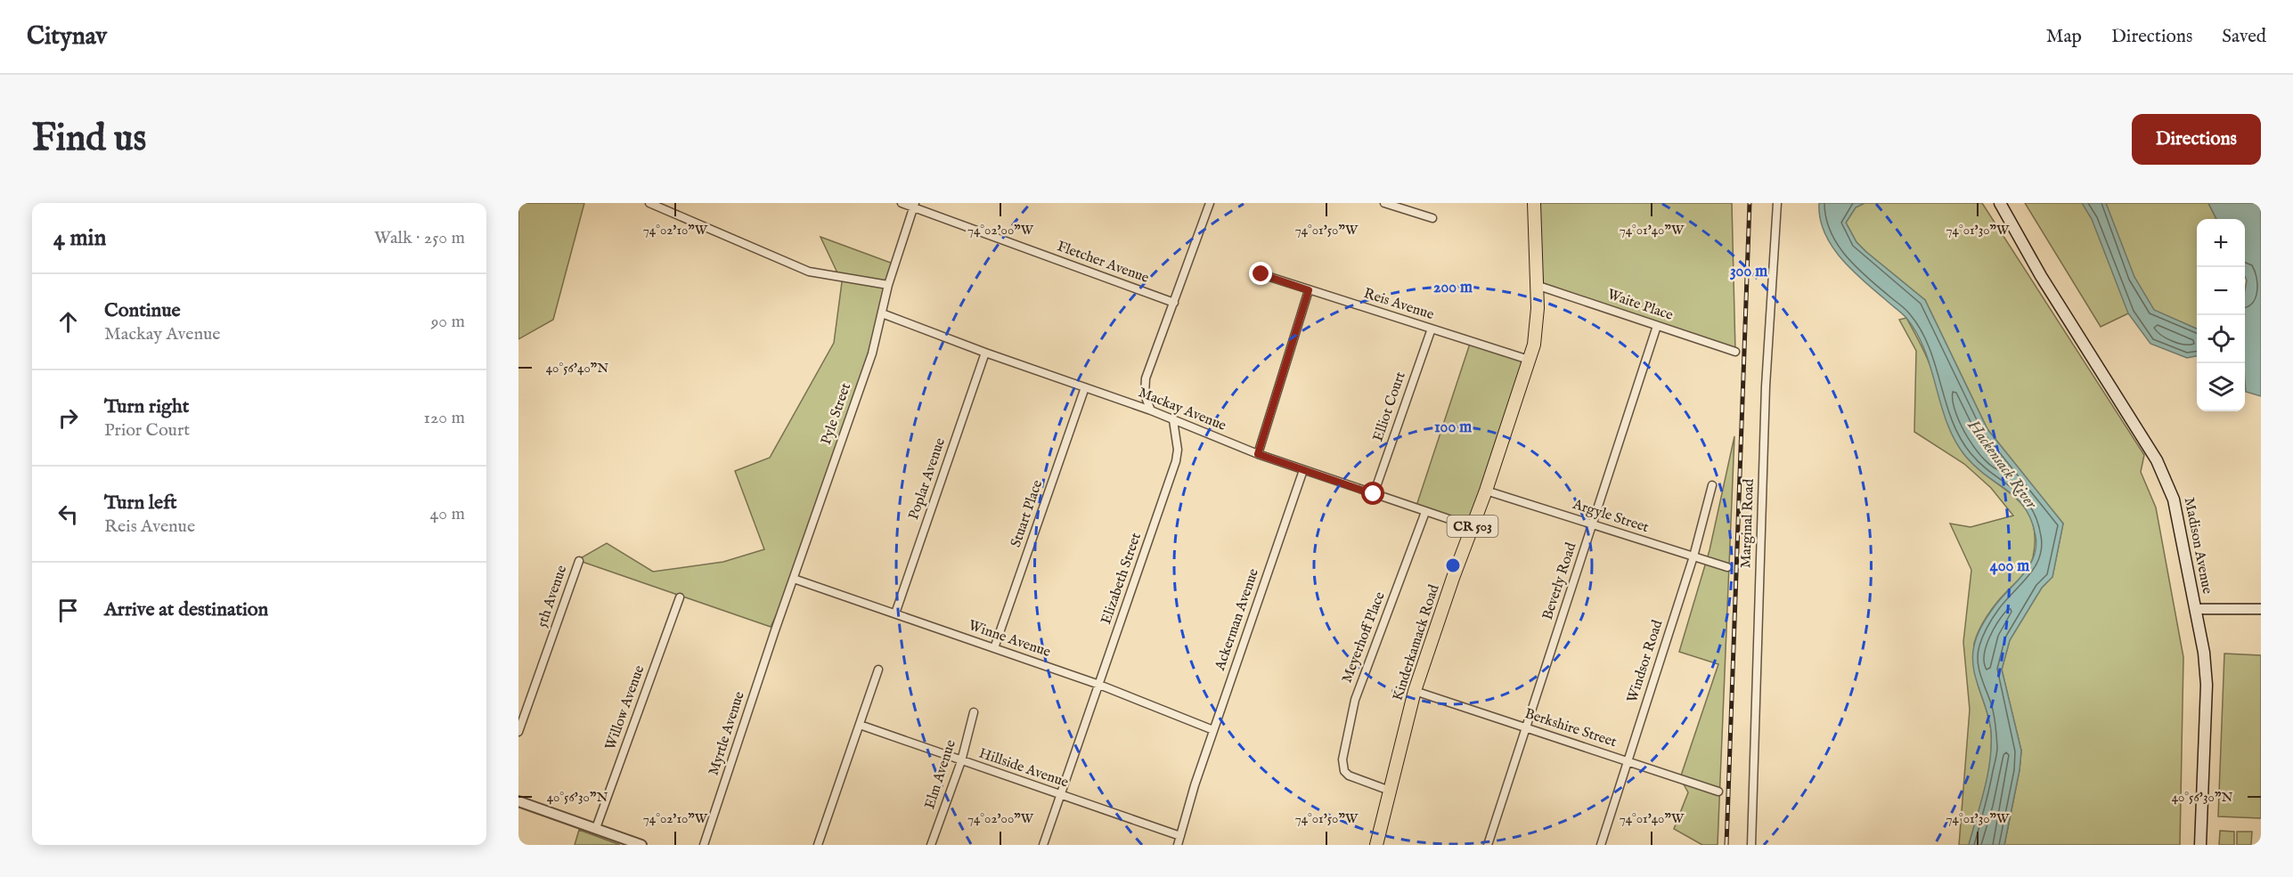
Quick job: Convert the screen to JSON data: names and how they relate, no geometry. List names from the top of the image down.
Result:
{
  "streets": {
    "main road": ["CR 503", "Madison Avenue", "Kinderkamack Road"],
    "street": [
      "Fletcher Avenue",
      "Reis Avenue",
      "Waite Place",
      "Elliot Court",
      "Mackay Avenue",
      "Pyle Street",
      "Poplar Avenue",
      "Stuart Place",
      "Argyle Street",
      "Marginal Road",
      "Elizabeth Street",
      "Beverly Road",
      "5th Avenue",
      "Ackerman Avenue",
      "Meyerhoff Place",
      "Winne Avenue",
      "Windsor Road",
      "Willow Avenue",
      "Berkshire Street",
      "Myrtle Avenue",
      "Hillside Avenue",
      "Elm Avenue"
    ]
  },
  "crossings": [
    ["Fletcher Avenue", "Pyle Street"],
    ["Reis Avenue", "Elliot Court"],
    ["Reis Avenue", "Kinderkamack Road"],
    ["Waite Place", "Beverly Road"],
    ["Waite Place", "Kinderkamack Road"],
    ["Elliot Court", "Mackay Avenue"],
    ["Mackay Avenue", "Pyle Street"],
    ["Mackay Avenue", "Poplar Avenue"],
    ["Mackay Avenue", "Stuart Place"],
    ["Mackay Avenue", "Elizabeth Street"],
    ["Mackay Avenue", "Ackerman Avenue"],
    ["Mackay Avenue", "Meyerhoff Place"],
    ["Mackay Avenue", "Kinderkamack Road"],
    ["Pyle Street", "Winne Avenue"],
    ["Pyle Street", "Myrtle Avenue"],
    ["Poplar Avenue", "Winne Avenue"],
    ["Stuart Place", "Winne Avenue"],
    ["Argyle Street", "Beverly Road"],
    ["Argyle Street", "Kinderkamack Road"],
    ["Argyle Street", "Windsor Road"],
    ["Elizabeth Street", "Winne Avenue"],
    ["Elizabeth Street", "Hillside Avenue"],
    ["Beverly Road", "Berkshire Street"],
    ["Ackerman Avenue", "Winne Avenue"],
    ["Ackerman Avenue", "Hillside Avenue"],
    ["Meyerhoff Place", "Kinderkamack Road"],
    ["Kinderkamack Road", "Berkshire Street"],
    ["Windsor Road", "Berkshire Street"],
    ["Hillside Avenue", "Elm Avenue"]
  ],
  "water": ["Hackensack River"],
  "page": {
    "header": "Citynav",
    "nav": ["Map", "Directions", "Saved"],
    "buttons": "Directions",
    "title": "Find us",
    "heading": ["4 min", "Walk · 250 m"],
    "map_buttons": ["+", "−"],
    "list": [
      ["Continue", "Mackay Avenue", "90 m"],
      ["Turn right", "Prior Court", "120 m"],
      ["Turn left", "Reis Avenue", "40 m"],
      "Arrive at destination"
    ]
  },
  "coordinates": [
    "74°02'10\"W",
    "74°02'00\"W",
    "74°01'50\"W",
    "74°01'40\"W",
    "74°01'30\"W",
    "40°56'40\"N",
    "40°56'30\"N"
  ],
  "rings": [
    "300 m",
    "200 m",
    "100 m",
    "400 m"
  ]
}
